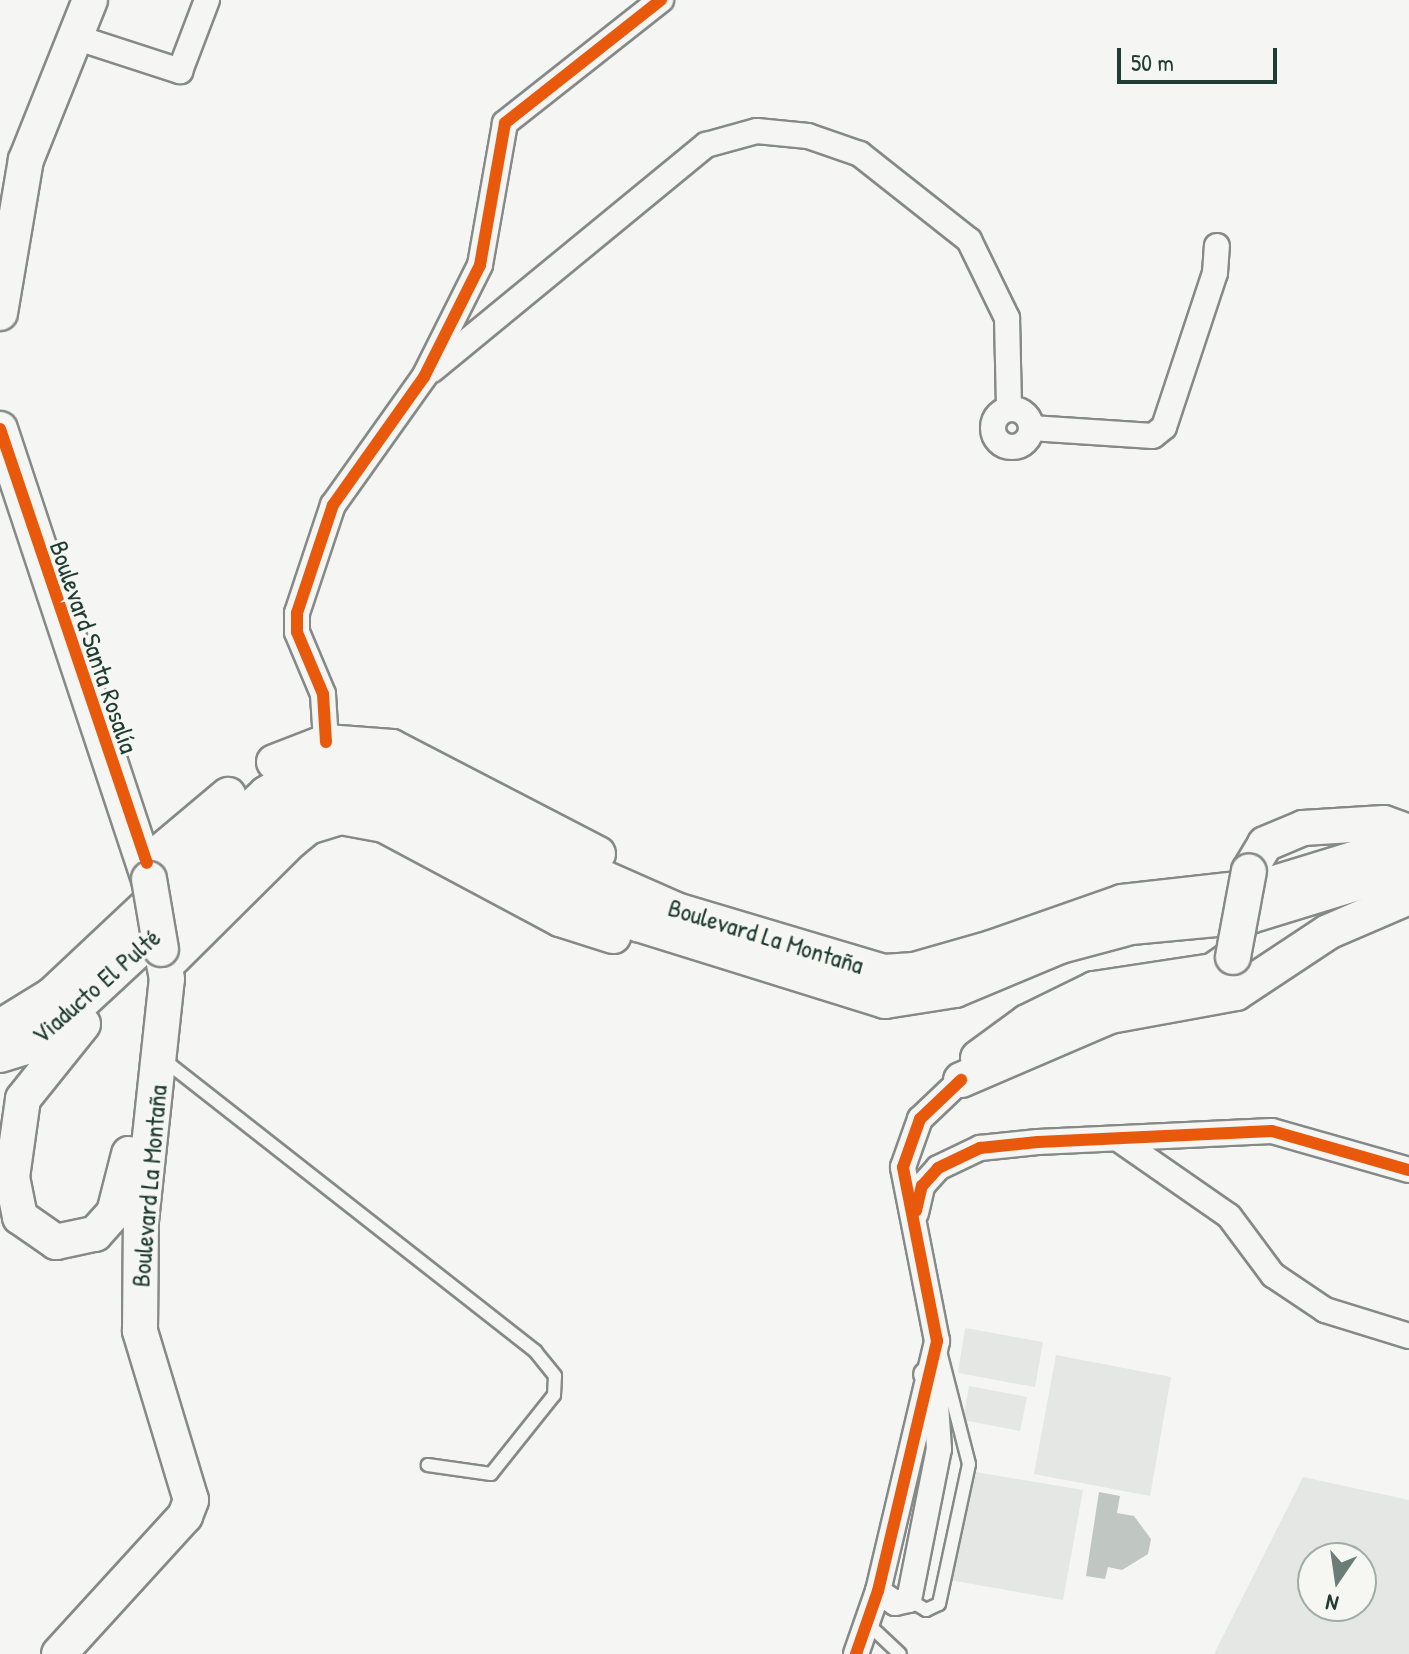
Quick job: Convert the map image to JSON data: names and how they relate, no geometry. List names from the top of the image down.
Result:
{
  "streets": {
    "main road": ["Boulevard Santa Rosalía", "Boulevard La Montaña", "Viaducto El Pulté"]
  },
  "crossings": [
    ["Boulevard Santa Rosalía", "Boulevard La Montaña"],
    ["Boulevard Santa Rosalía", "Viaducto El Pulté"],
    ["Boulevard La Montaña", "Viaducto El Pulté"]
  ],
  "scale_bar": "50 m",
  "north": "bottom"
}
